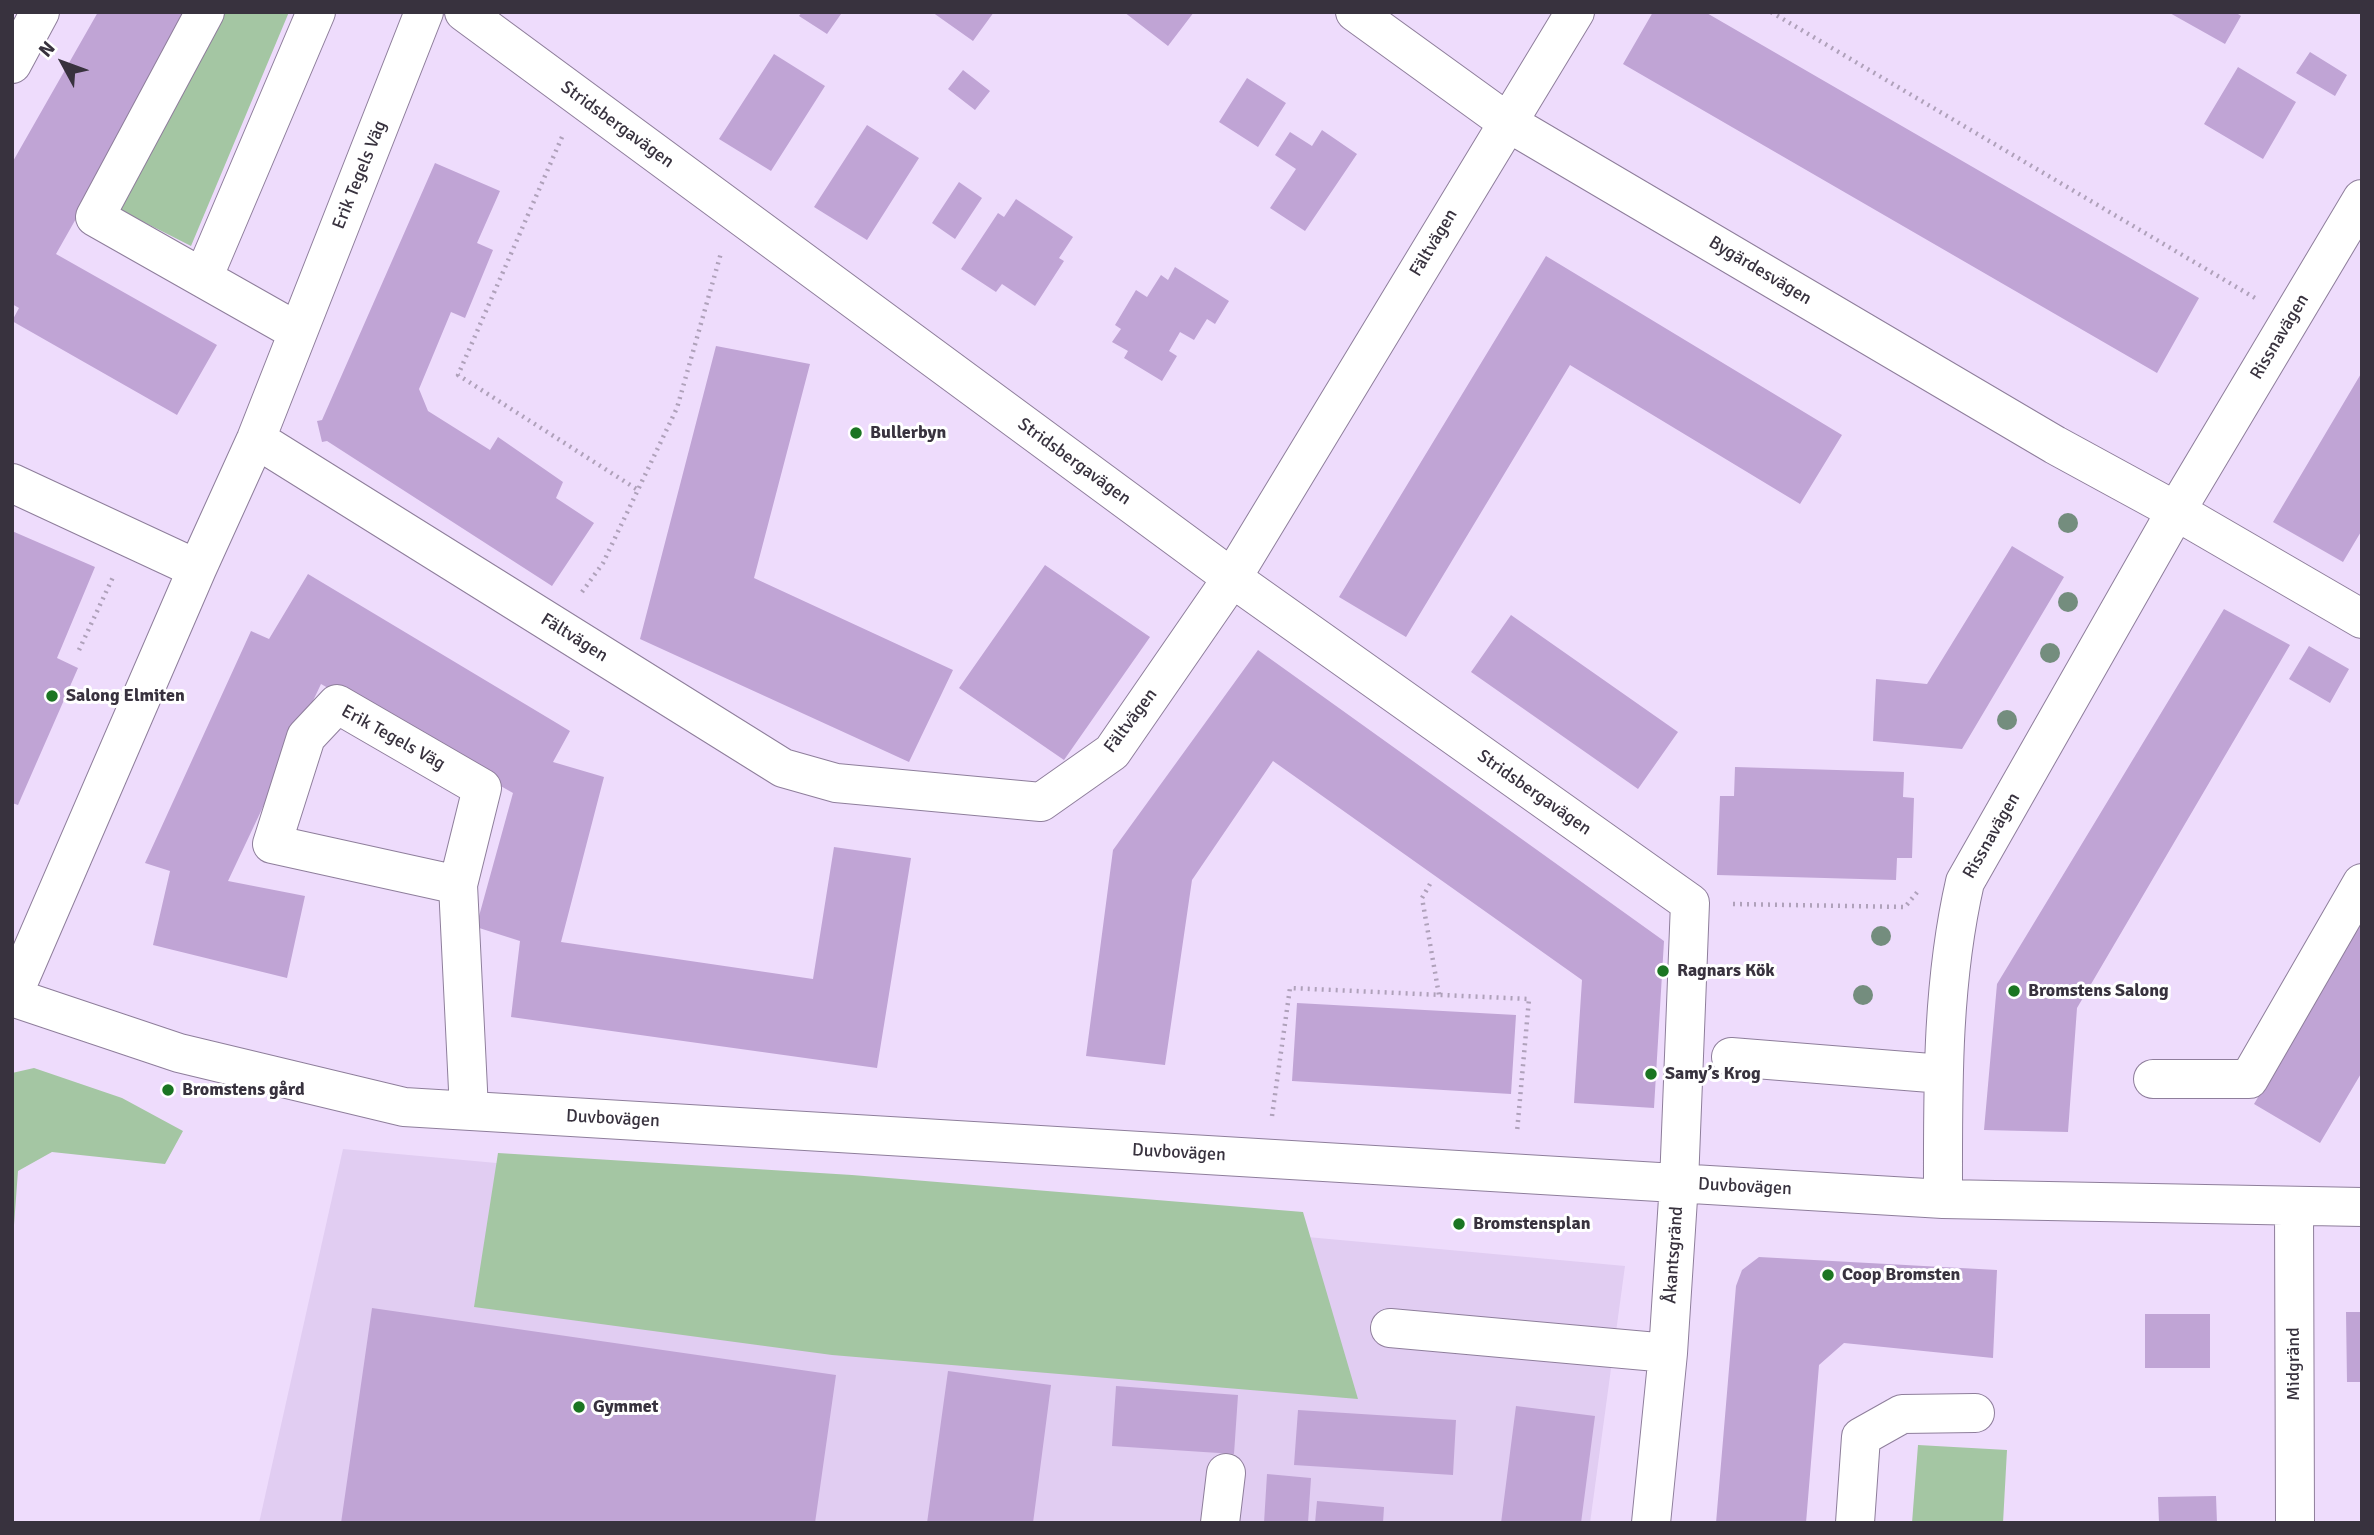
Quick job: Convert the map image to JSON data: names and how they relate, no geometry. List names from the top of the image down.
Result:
{
  "streets": {
    "street": [
      "Stridsbergavägen",
      "Erik Tegels Väg",
      "Fältvägen",
      "Bygärdesvägen",
      "Rissnavägen",
      "Duvbovägen",
      "Åkantsgränd",
      "Midgränd"
    ]
  },
  "crossings": [
    ["Stridsbergavägen", "Fältvägen"],
    ["Stridsbergavägen", "Åkantsgränd"],
    ["Erik Tegels Väg", "Fältvägen"],
    ["Erik Tegels Väg", "Duvbovägen"],
    ["Fältvägen", "Bygärdesvägen"],
    ["Bygärdesvägen", "Rissnavägen"],
    ["Rissnavägen", "Duvbovägen"],
    ["Duvbovägen", "Åkantsgränd"],
    ["Duvbovägen", "Midgränd"]
  ],
  "places": [
    "Bullerbyn",
    "Salong Elmiten",
    "Ragnars Kök",
    "Bromstens Salong",
    "Samy’s Krog",
    "Bromstens gård",
    "Bromstensplan",
    "Coop Bromsten",
    "Gymmet"
  ],
  "north": "top left"
}
